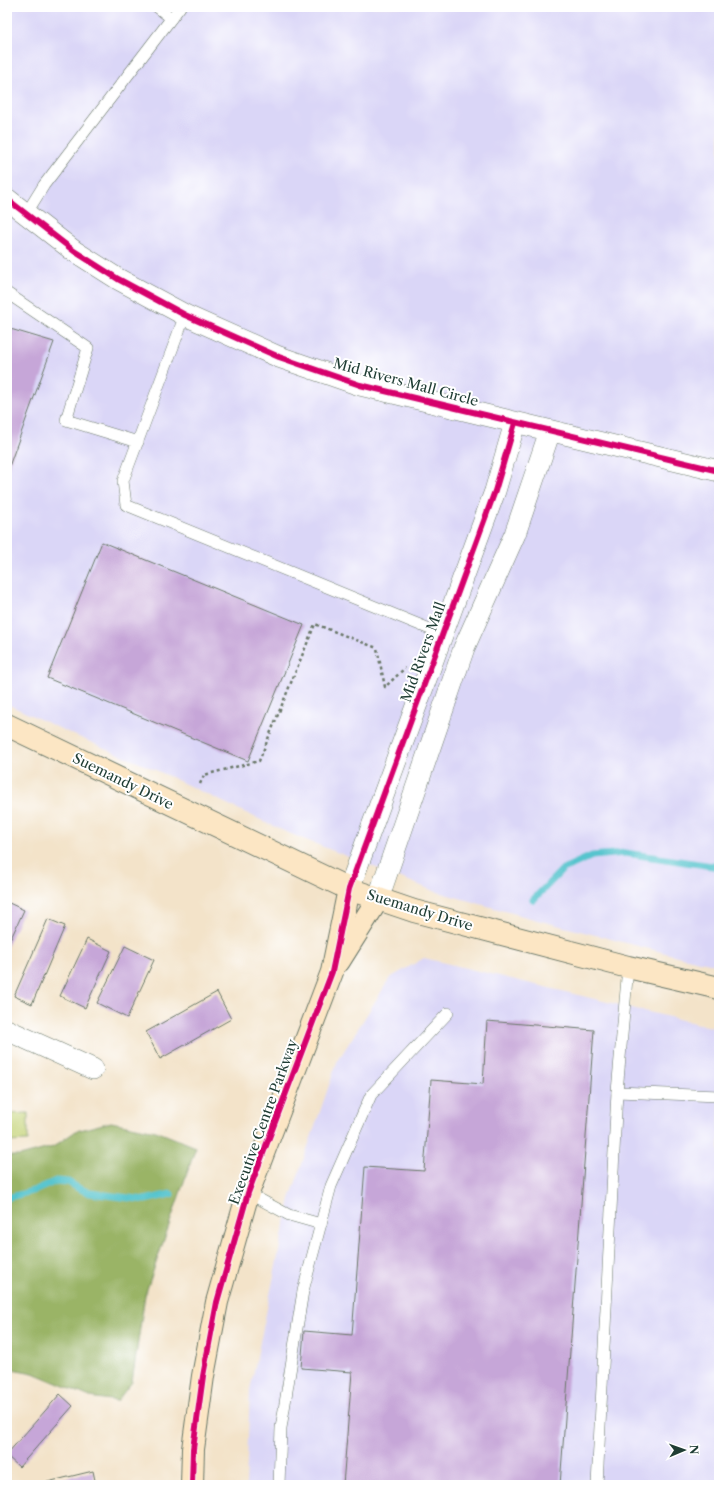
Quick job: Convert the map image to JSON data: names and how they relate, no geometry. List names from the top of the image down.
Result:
{
  "streets": {
    "street": [
      "Mid Rivers Mall Circle",
      "Mid Rivers Mall",
      "Suemandy Drive",
      "Executive Centre Parkway"
    ]
  },
  "crossings": [
    ["Mid Rivers Mall Circle", "Mid Rivers Mall"],
    ["Mid Rivers Mall", "Suemandy Drive"],
    ["Mid Rivers Mall", "Executive Centre Parkway"],
    ["Suemandy Drive", "Executive Centre Parkway"]
  ],
  "north": "right"
}
